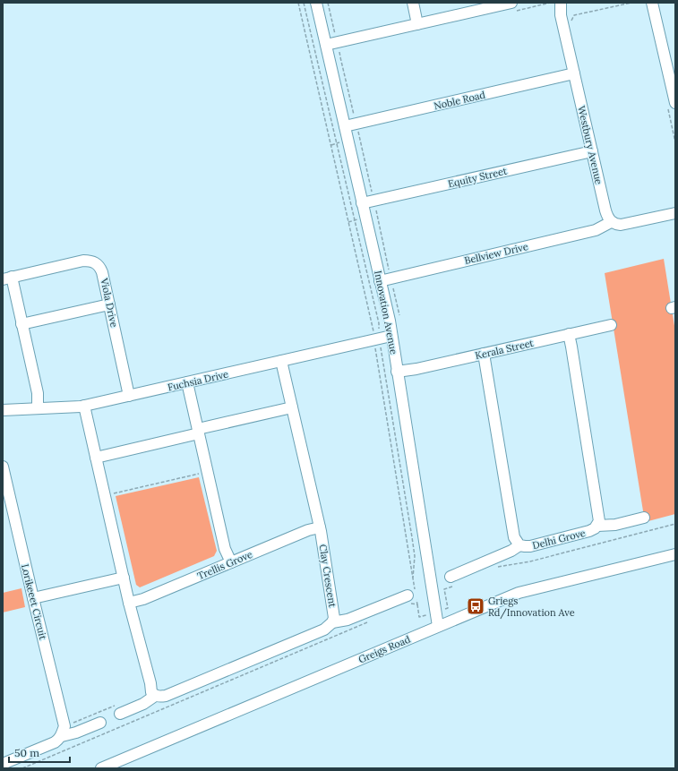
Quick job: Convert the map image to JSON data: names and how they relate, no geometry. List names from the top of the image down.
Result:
{
  "streets": {
    "street": [
      "Noble Road",
      "Westbury Avenue",
      "Equity Street",
      "Bellview Drive",
      "Viola Drive",
      "Innovation Avenue",
      "Kerala Street",
      "Fuchsia Drive",
      "Delhi Grove",
      "Trellis Grove",
      "Clay Crescent",
      "Lorikeeet Circuit",
      "Greigs Road"
    ]
  },
  "crossings": [
    ["Noble Road", "Westbury Avenue"],
    ["Noble Road", "Innovation Avenue"],
    ["Westbury Avenue", "Equity Street"],
    ["Westbury Avenue", "Bellview Drive"],
    ["Equity Street", "Innovation Avenue"],
    ["Bellview Drive", "Innovation Avenue"],
    ["Viola Drive", "Fuchsia Drive"],
    ["Innovation Avenue", "Kerala Street"],
    ["Innovation Avenue", "Fuchsia Drive"],
    ["Innovation Avenue", "Greigs Road"],
    ["Kerala Street", "Delhi Grove"],
    ["Fuchsia Drive", "Clay Crescent"],
    ["Trellis Grove", "Clay Crescent"]
  ],
  "places": {
    "bus stop": ["Griegs Rd/Innovation Ave"]
  },
  "scale_bar": "50 m"
}
